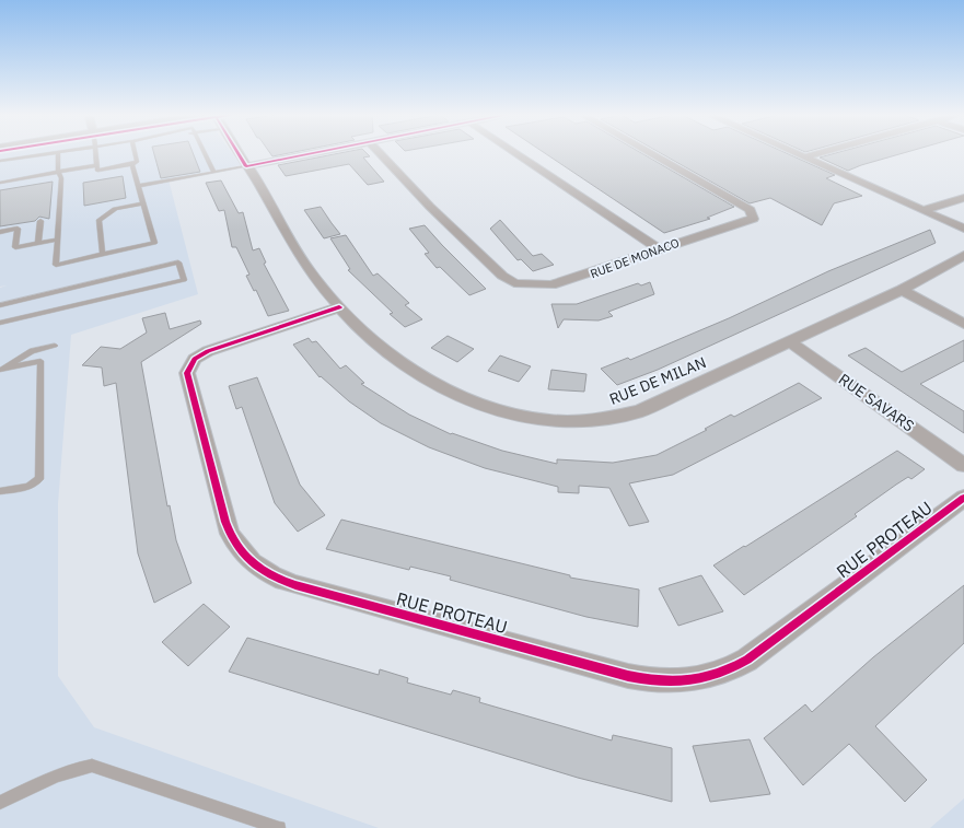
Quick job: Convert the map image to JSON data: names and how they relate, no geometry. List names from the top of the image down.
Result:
{
  "streets": {
    "street": [
      "RUE DE MONACO",
      "RUE DE MILAN",
      "RUE SAVARS",
      "RUE PROTEAU"
    ]
  },
  "crossings": [
    ["RUE DE MILAN", "RUE SAVARS"],
    ["RUE DE MILAN", "RUE PROTEAU"]
  ]
}
